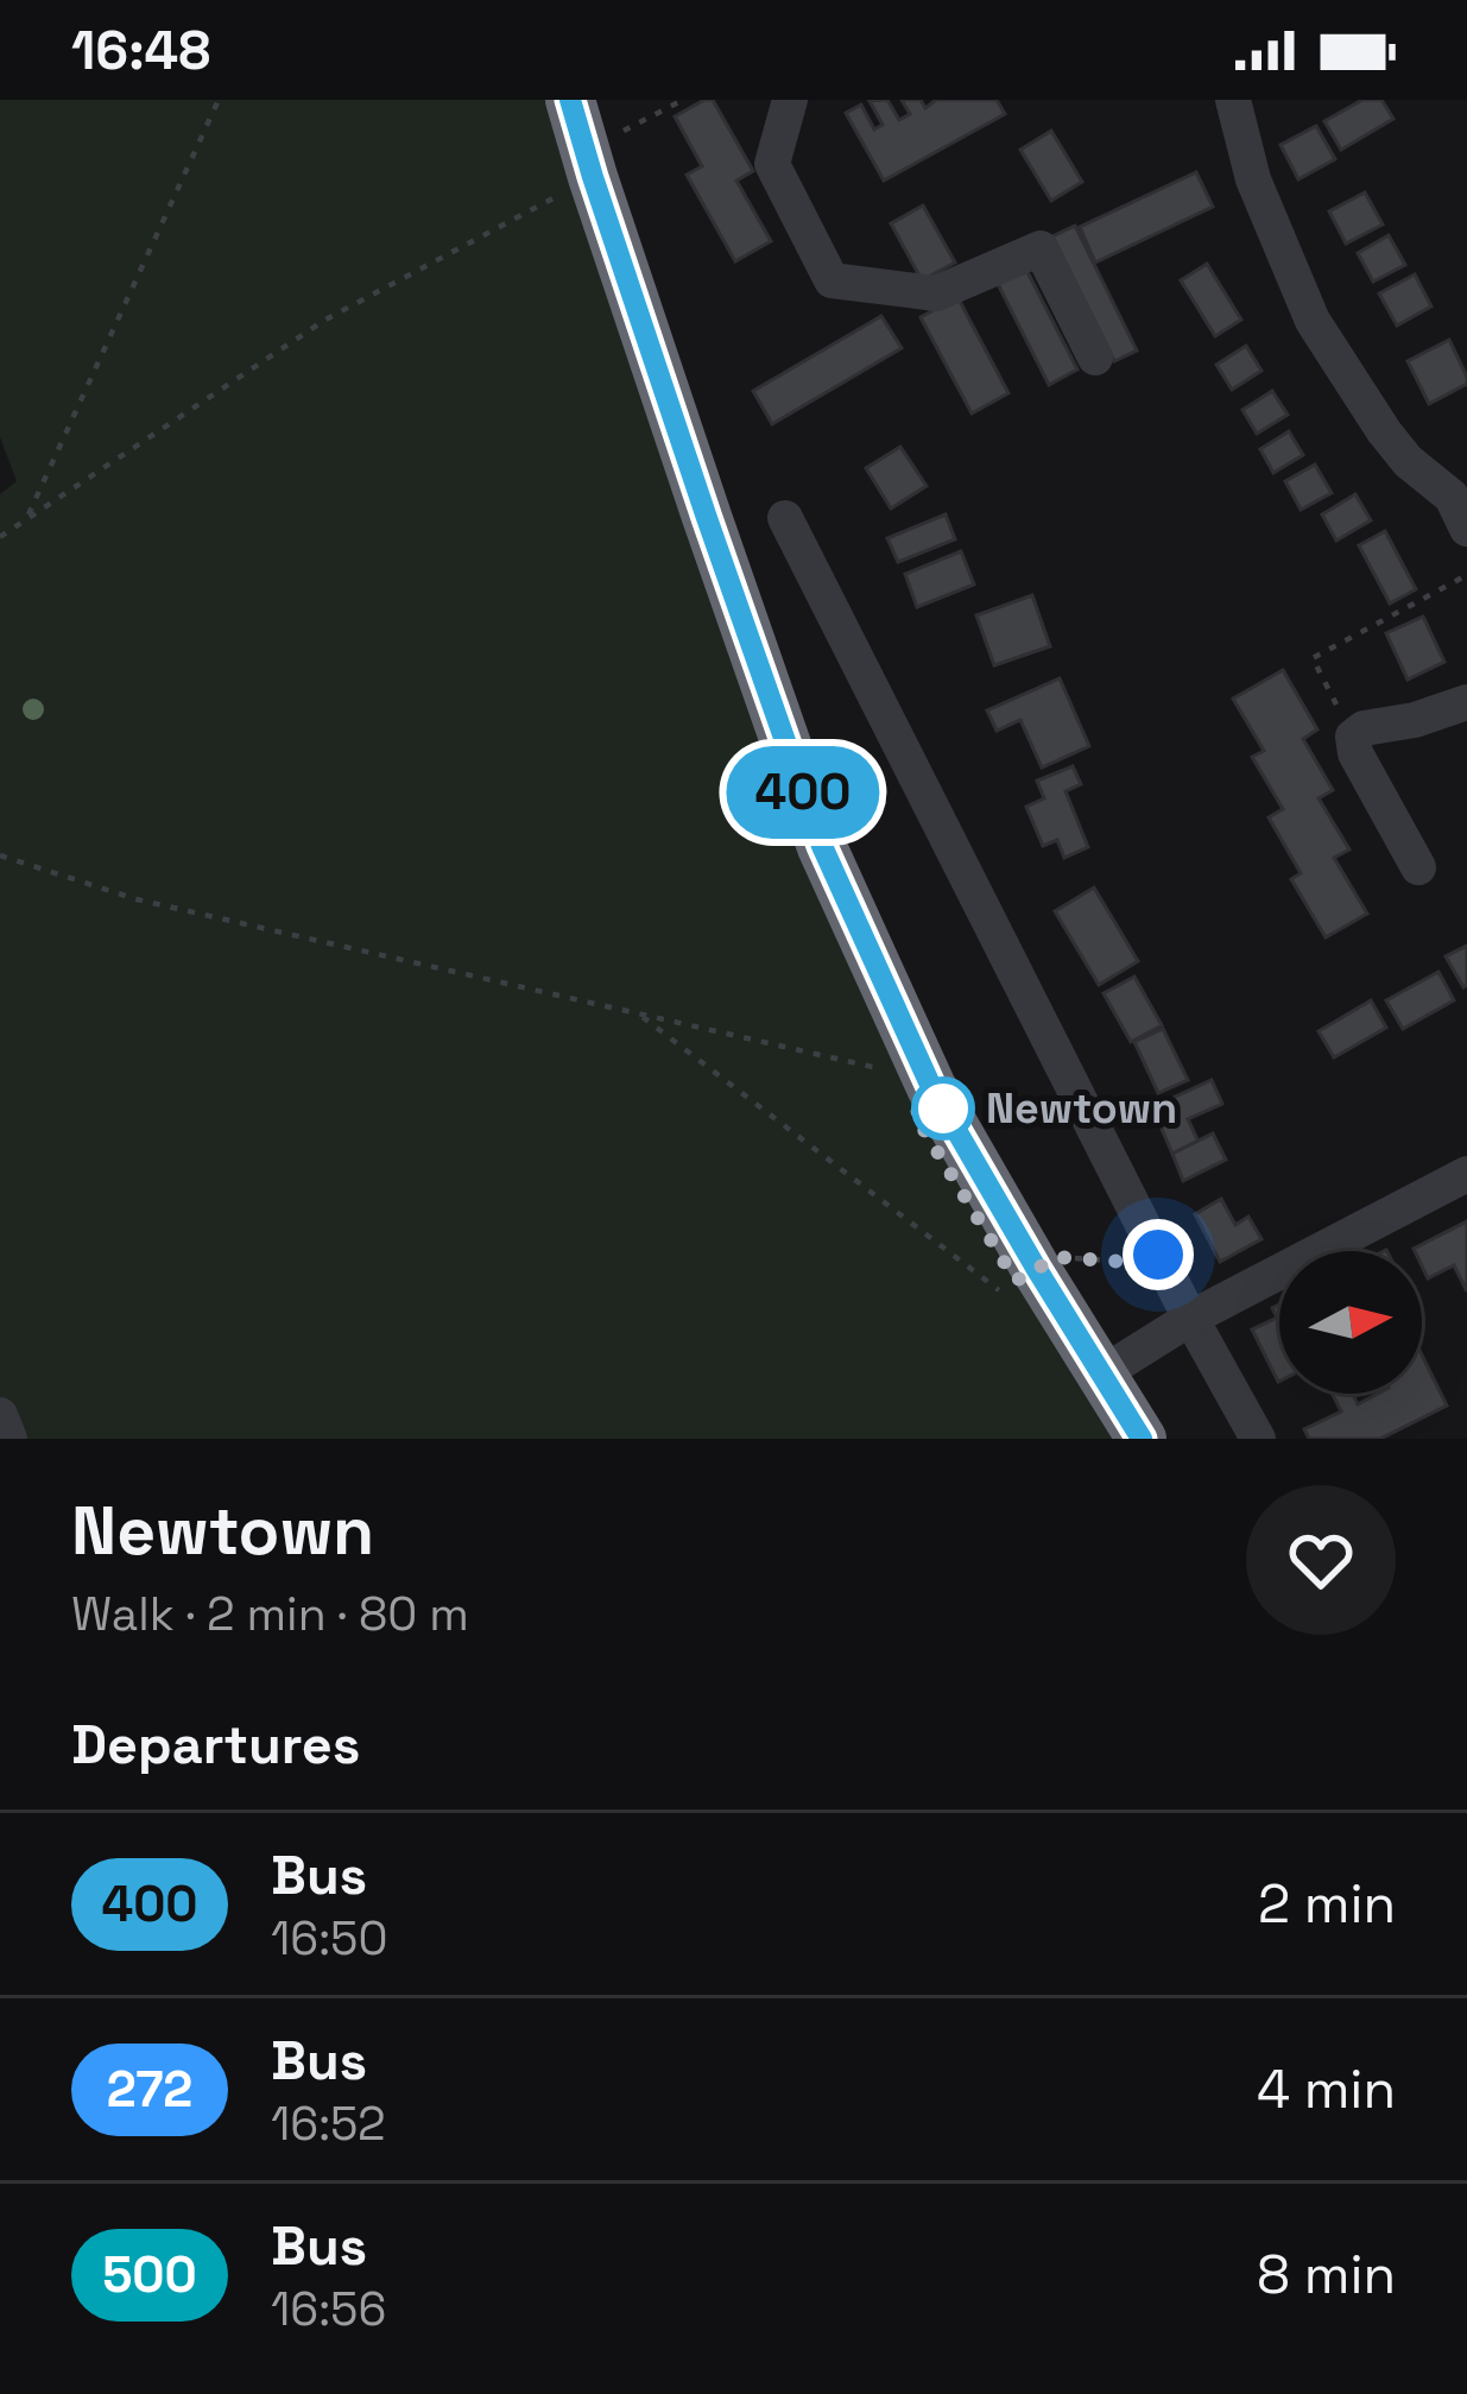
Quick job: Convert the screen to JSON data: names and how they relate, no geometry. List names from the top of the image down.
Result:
{
  "places": ["Newtown"],
  "lines": ["bus line 400"],
  "north": "right",
  "page": {
    "status": "16:48",
    "on_map": "400",
    "heading": [
      ["Newtown", "Walk · 2 min · 80 m"],
      "Departures"
    ],
    "list": [
      {
        "mark": "400",
        "name": "Bus",
        "note": "16:50",
        "value": "2 min"
      },
      {
        "mark": "272",
        "name": "Bus",
        "note": "16:52",
        "value": "4 min"
      },
      {
        "mark": "500",
        "name": "Bus",
        "note": "16:56",
        "value": "8 min"
      }
    ]
  }
}
